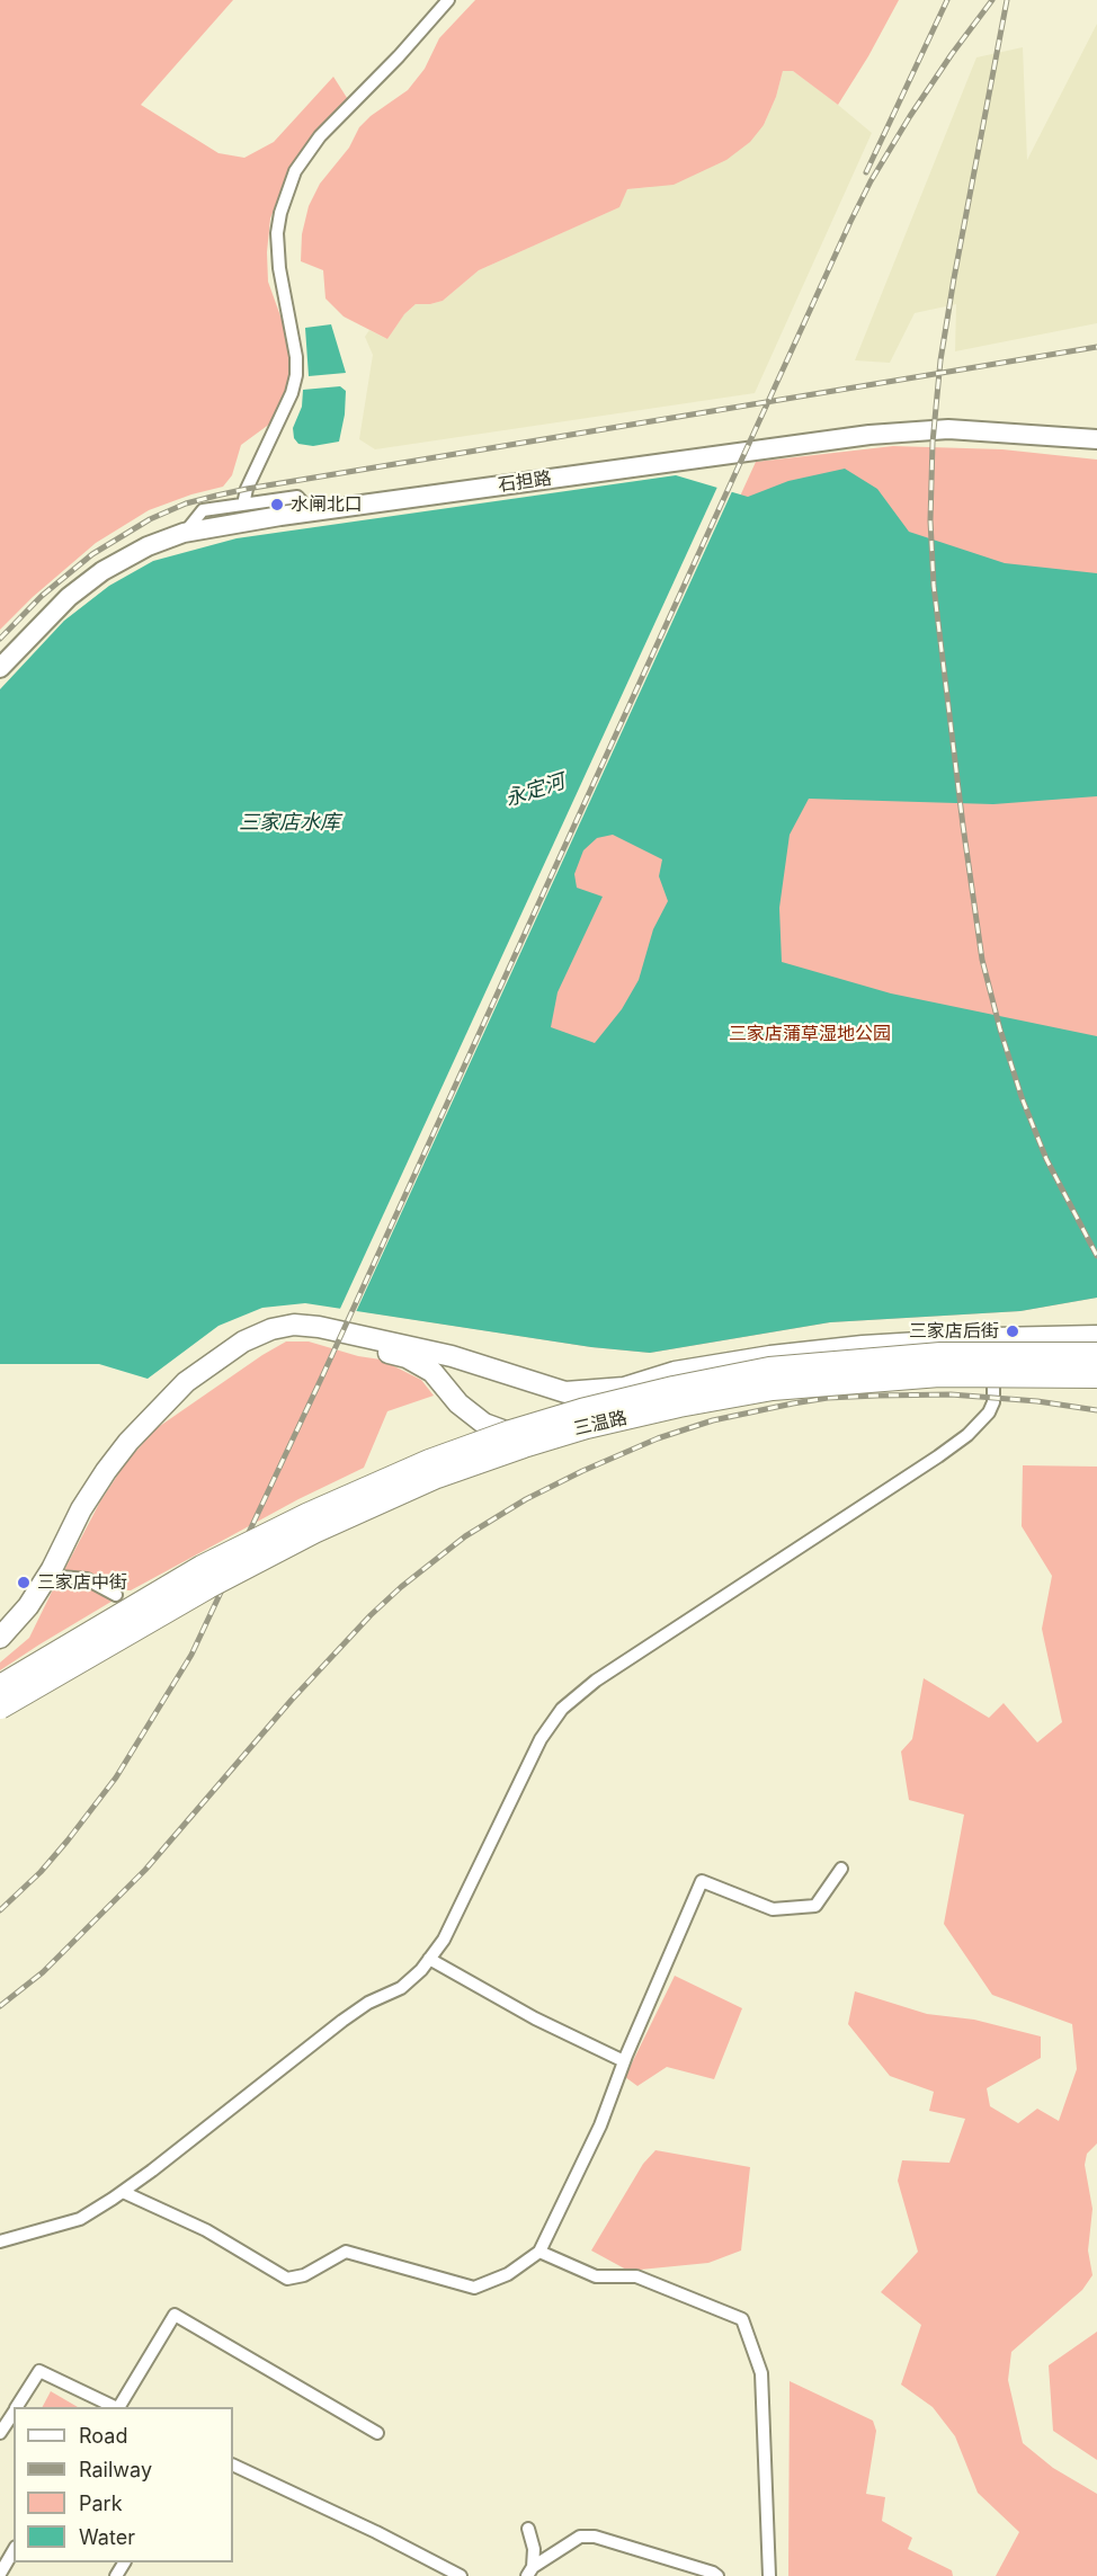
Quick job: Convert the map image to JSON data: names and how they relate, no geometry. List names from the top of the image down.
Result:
{
  "streets": {
    "highway": ["三温路"],
    "main road": ["石担路"]
  },
  "water": ["永定河", "三家店水库"],
  "parks": ["三家店蒲草湿地公园"],
  "places": ["水闸北口", "三家店后街", "三家店中街"],
  "legend": [
    "Road",
    "Railway",
    "Park",
    "Water"
  ]
}
